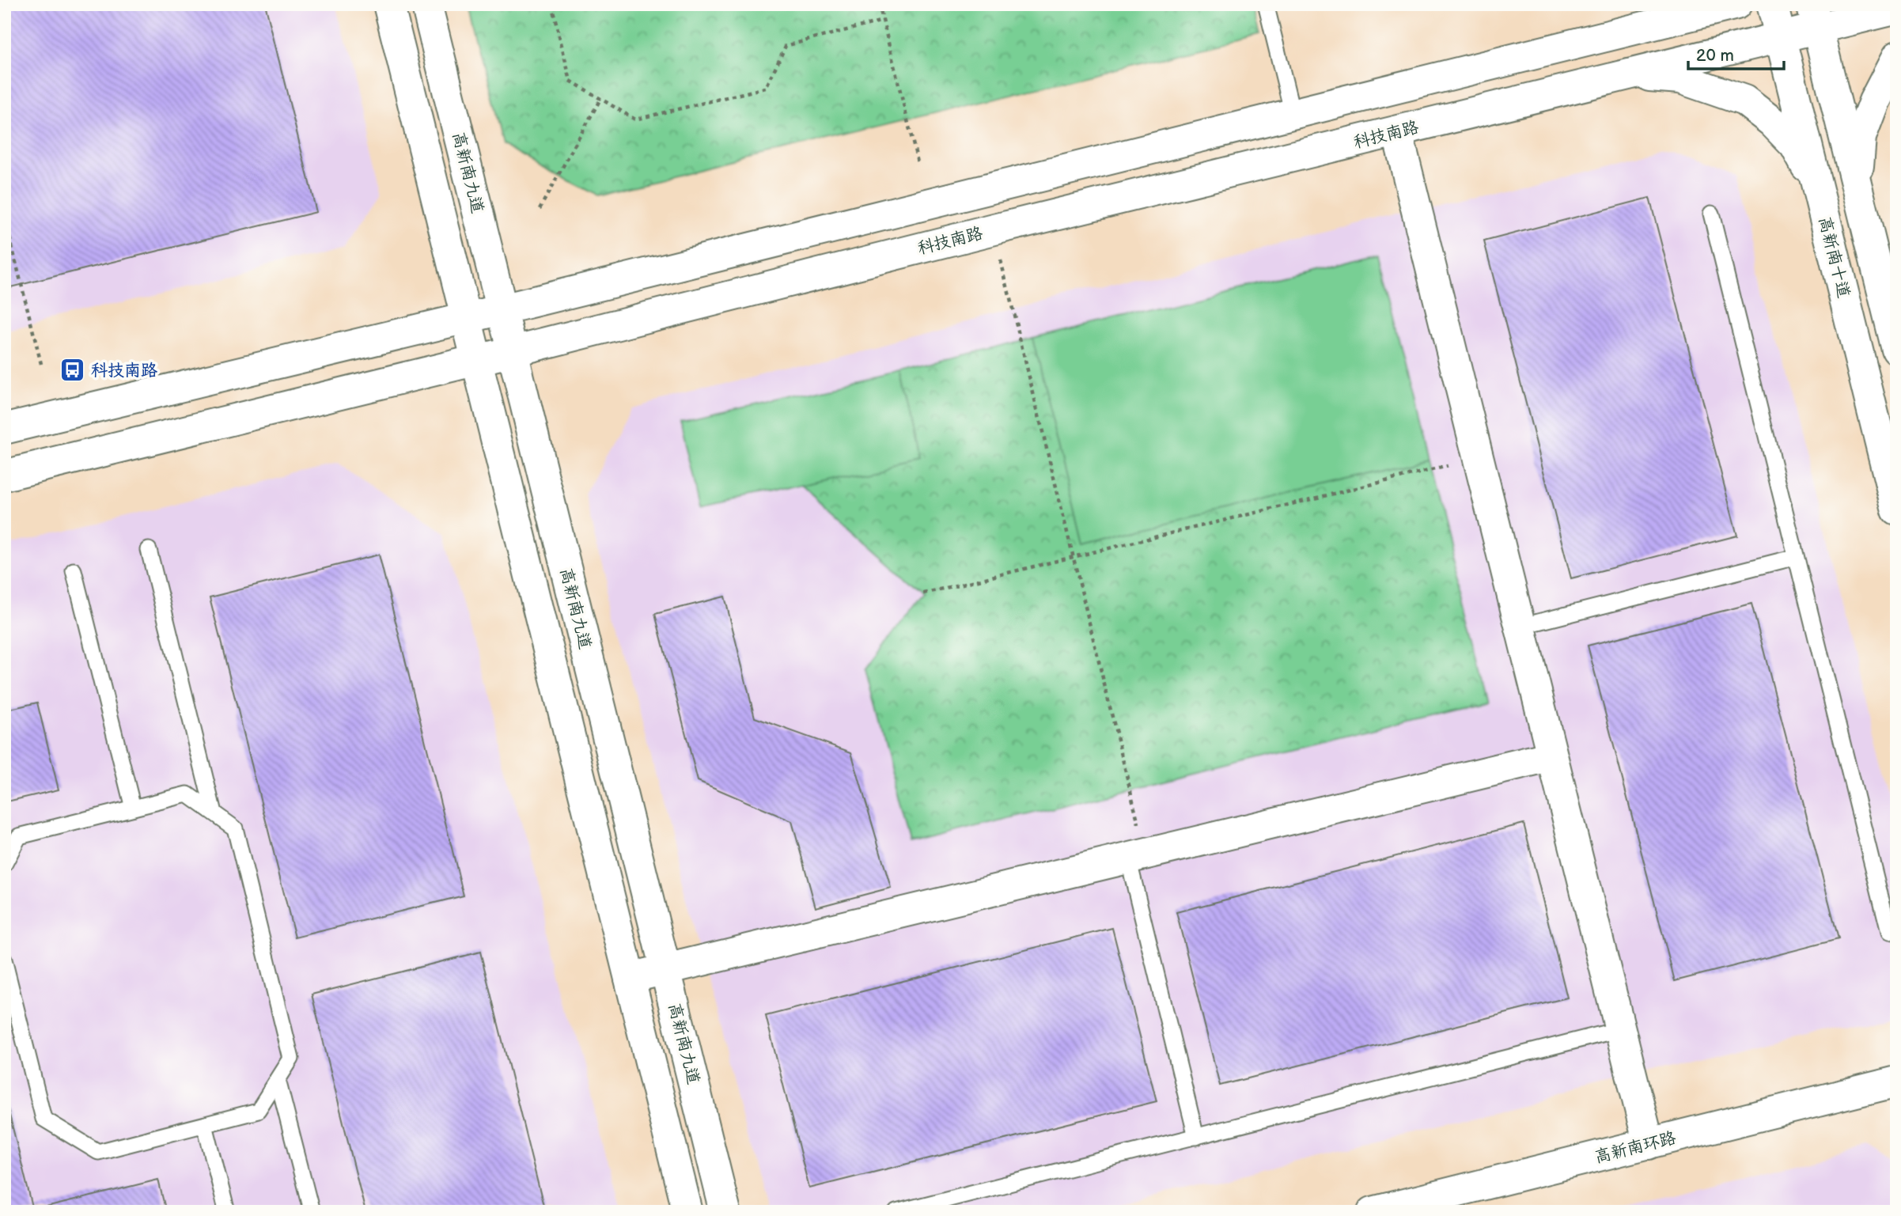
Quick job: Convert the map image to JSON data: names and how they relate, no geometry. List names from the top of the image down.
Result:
{
  "streets": {
    "main road": [
      "科技南路",
      "高新南九道",
      "高新南十道",
      "高新南环路"
    ]
  },
  "crossings": [
    ["科技南路", "高新南九道"],
    ["科技南路", "高新南十道"]
  ],
  "places": {
    "bus stop": ["科技南路"]
  },
  "scale_bar": "20 m"
}
